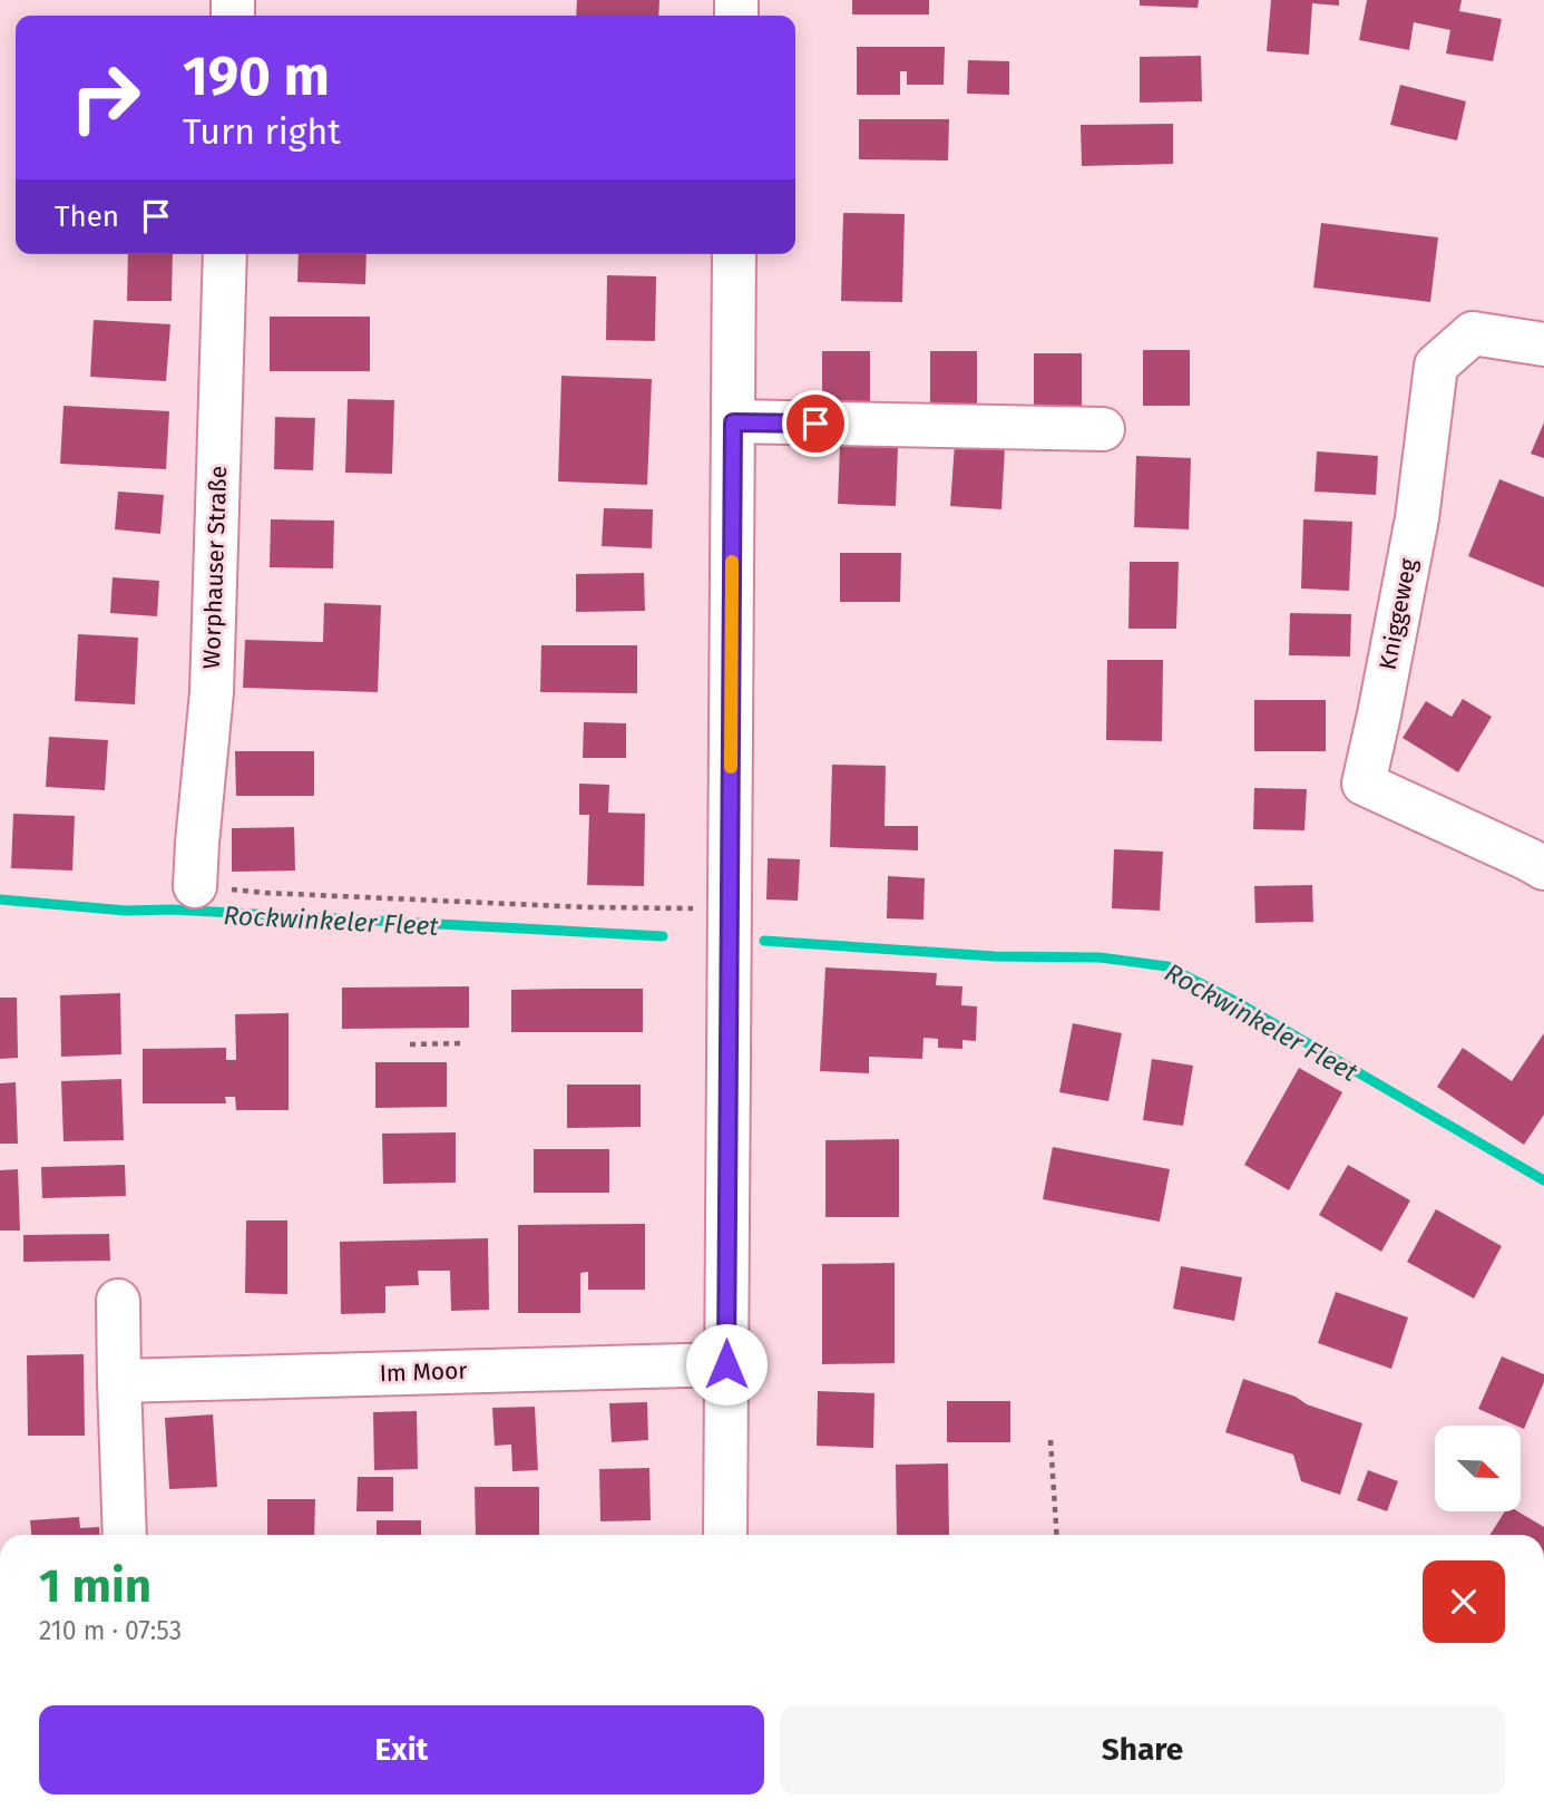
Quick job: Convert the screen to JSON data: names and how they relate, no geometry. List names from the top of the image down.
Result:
{
  "streets": {
    "street": ["Worphauser Straße", "Kniggeweg", "Im Moor"]
  },
  "water": ["Rockwinkeler Fleet"],
  "north": "bottom right",
  "page": {
    "turn": ["190 m", "Turn right"],
    "then": "Then",
    "heading": ["1 min", "210 m · 07:53"],
    "buttons": ["Exit", "Share"]
  }
}
